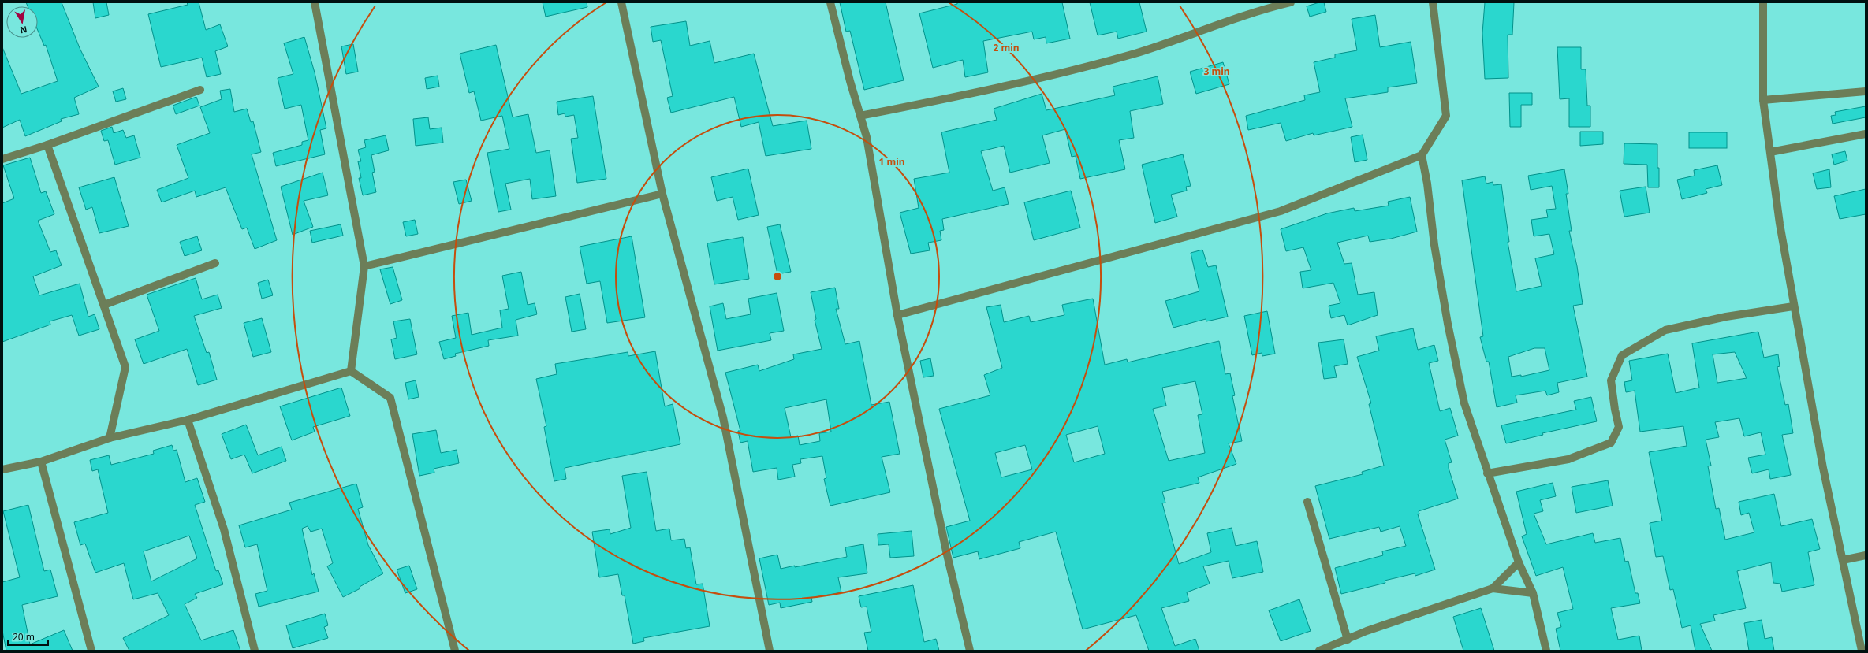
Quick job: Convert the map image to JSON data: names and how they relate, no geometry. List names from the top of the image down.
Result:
{
  "scale_bar": "20 m",
  "north": "bottom",
  "rings": ["2 min", "3 min", "1 min"]
}
